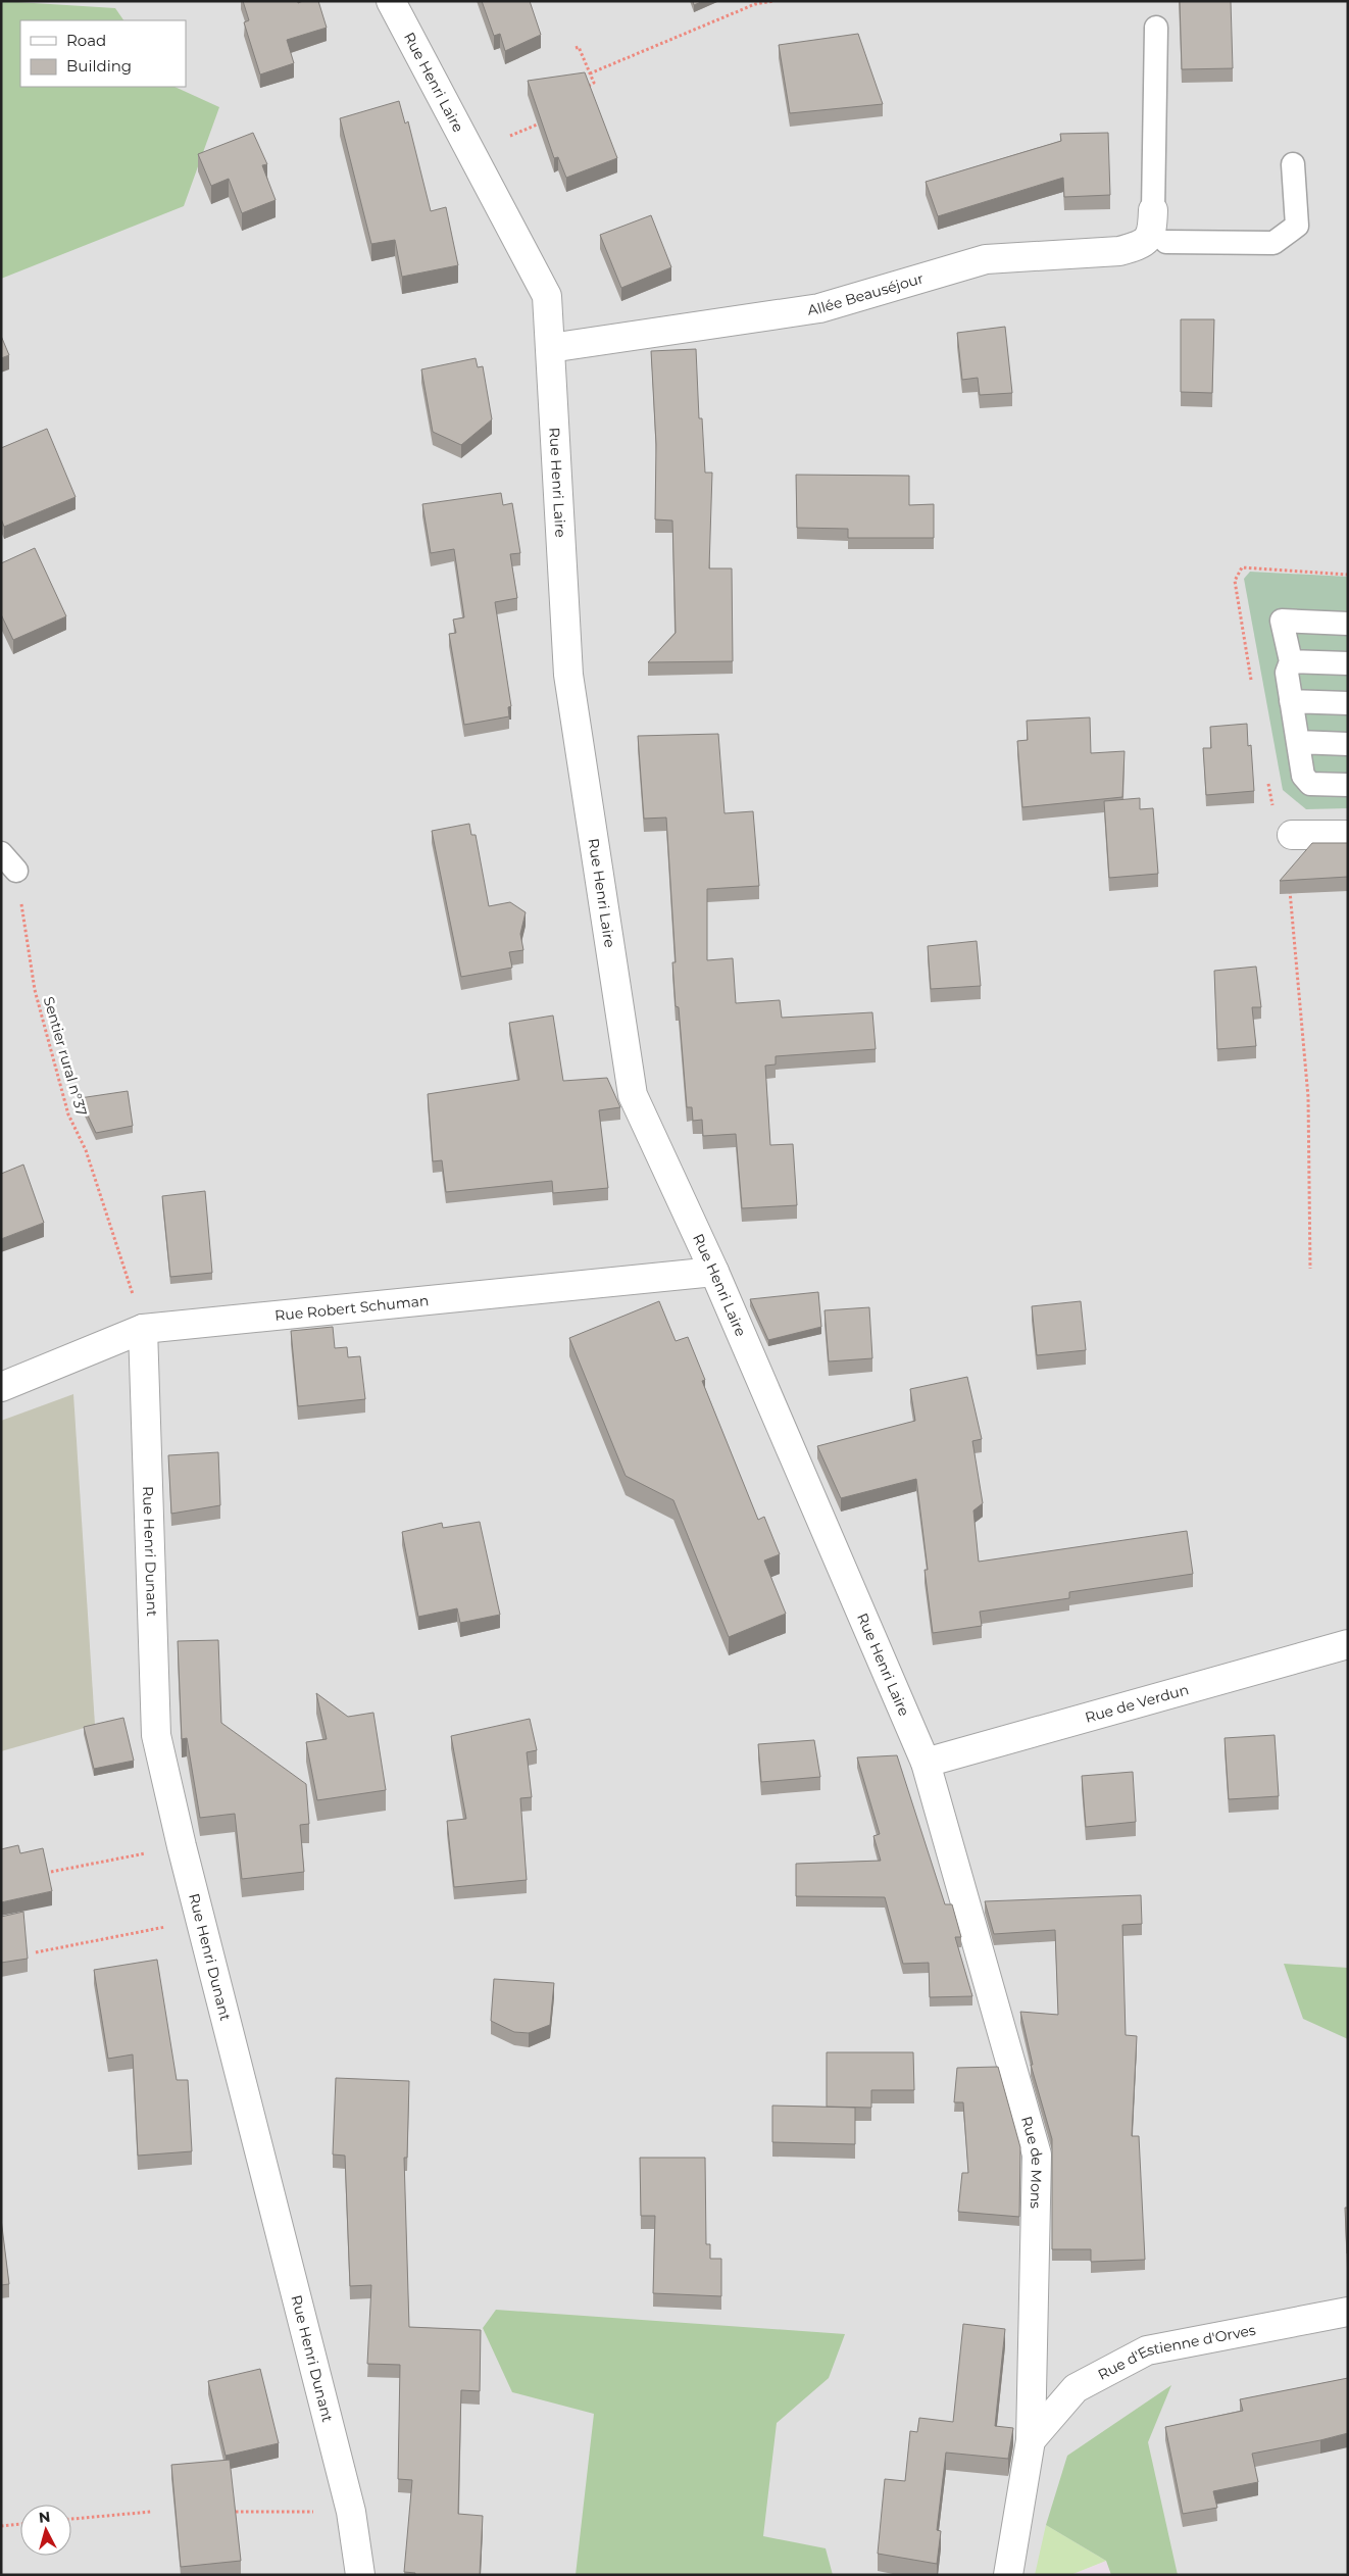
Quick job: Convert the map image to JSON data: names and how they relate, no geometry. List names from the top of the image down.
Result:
{
  "streets": {
    "street": [
      "Rue Henri Laire",
      "Allée Beauséjour",
      "Rue Robert Schuman",
      "Rue Henri Dunant",
      "Rue de Verdun",
      "Rue de Mons",
      "Rue d'Estienne d'Orves"
    ],
    "path": ["Sentier rural n°37"]
  },
  "crossings": [
    ["Rue Henri Laire", "Allée Beauséjour"],
    ["Rue Henri Laire", "Rue Robert Schuman"],
    ["Rue Henri Laire", "Rue de Verdun"],
    ["Rue Henri Laire", "Rue de Mons"],
    ["Sentier rural n°37", "Rue Robert Schuman"],
    ["Sentier rural n°37", "Rue Henri Dunant"],
    ["Rue Robert Schuman", "Rue Henri Dunant"],
    ["Rue de Verdun", "Rue de Mons"],
    ["Rue de Mons", "Rue d'Estienne d'Orves"]
  ],
  "legend": ["Road", "Building"],
  "north": "top"
}
